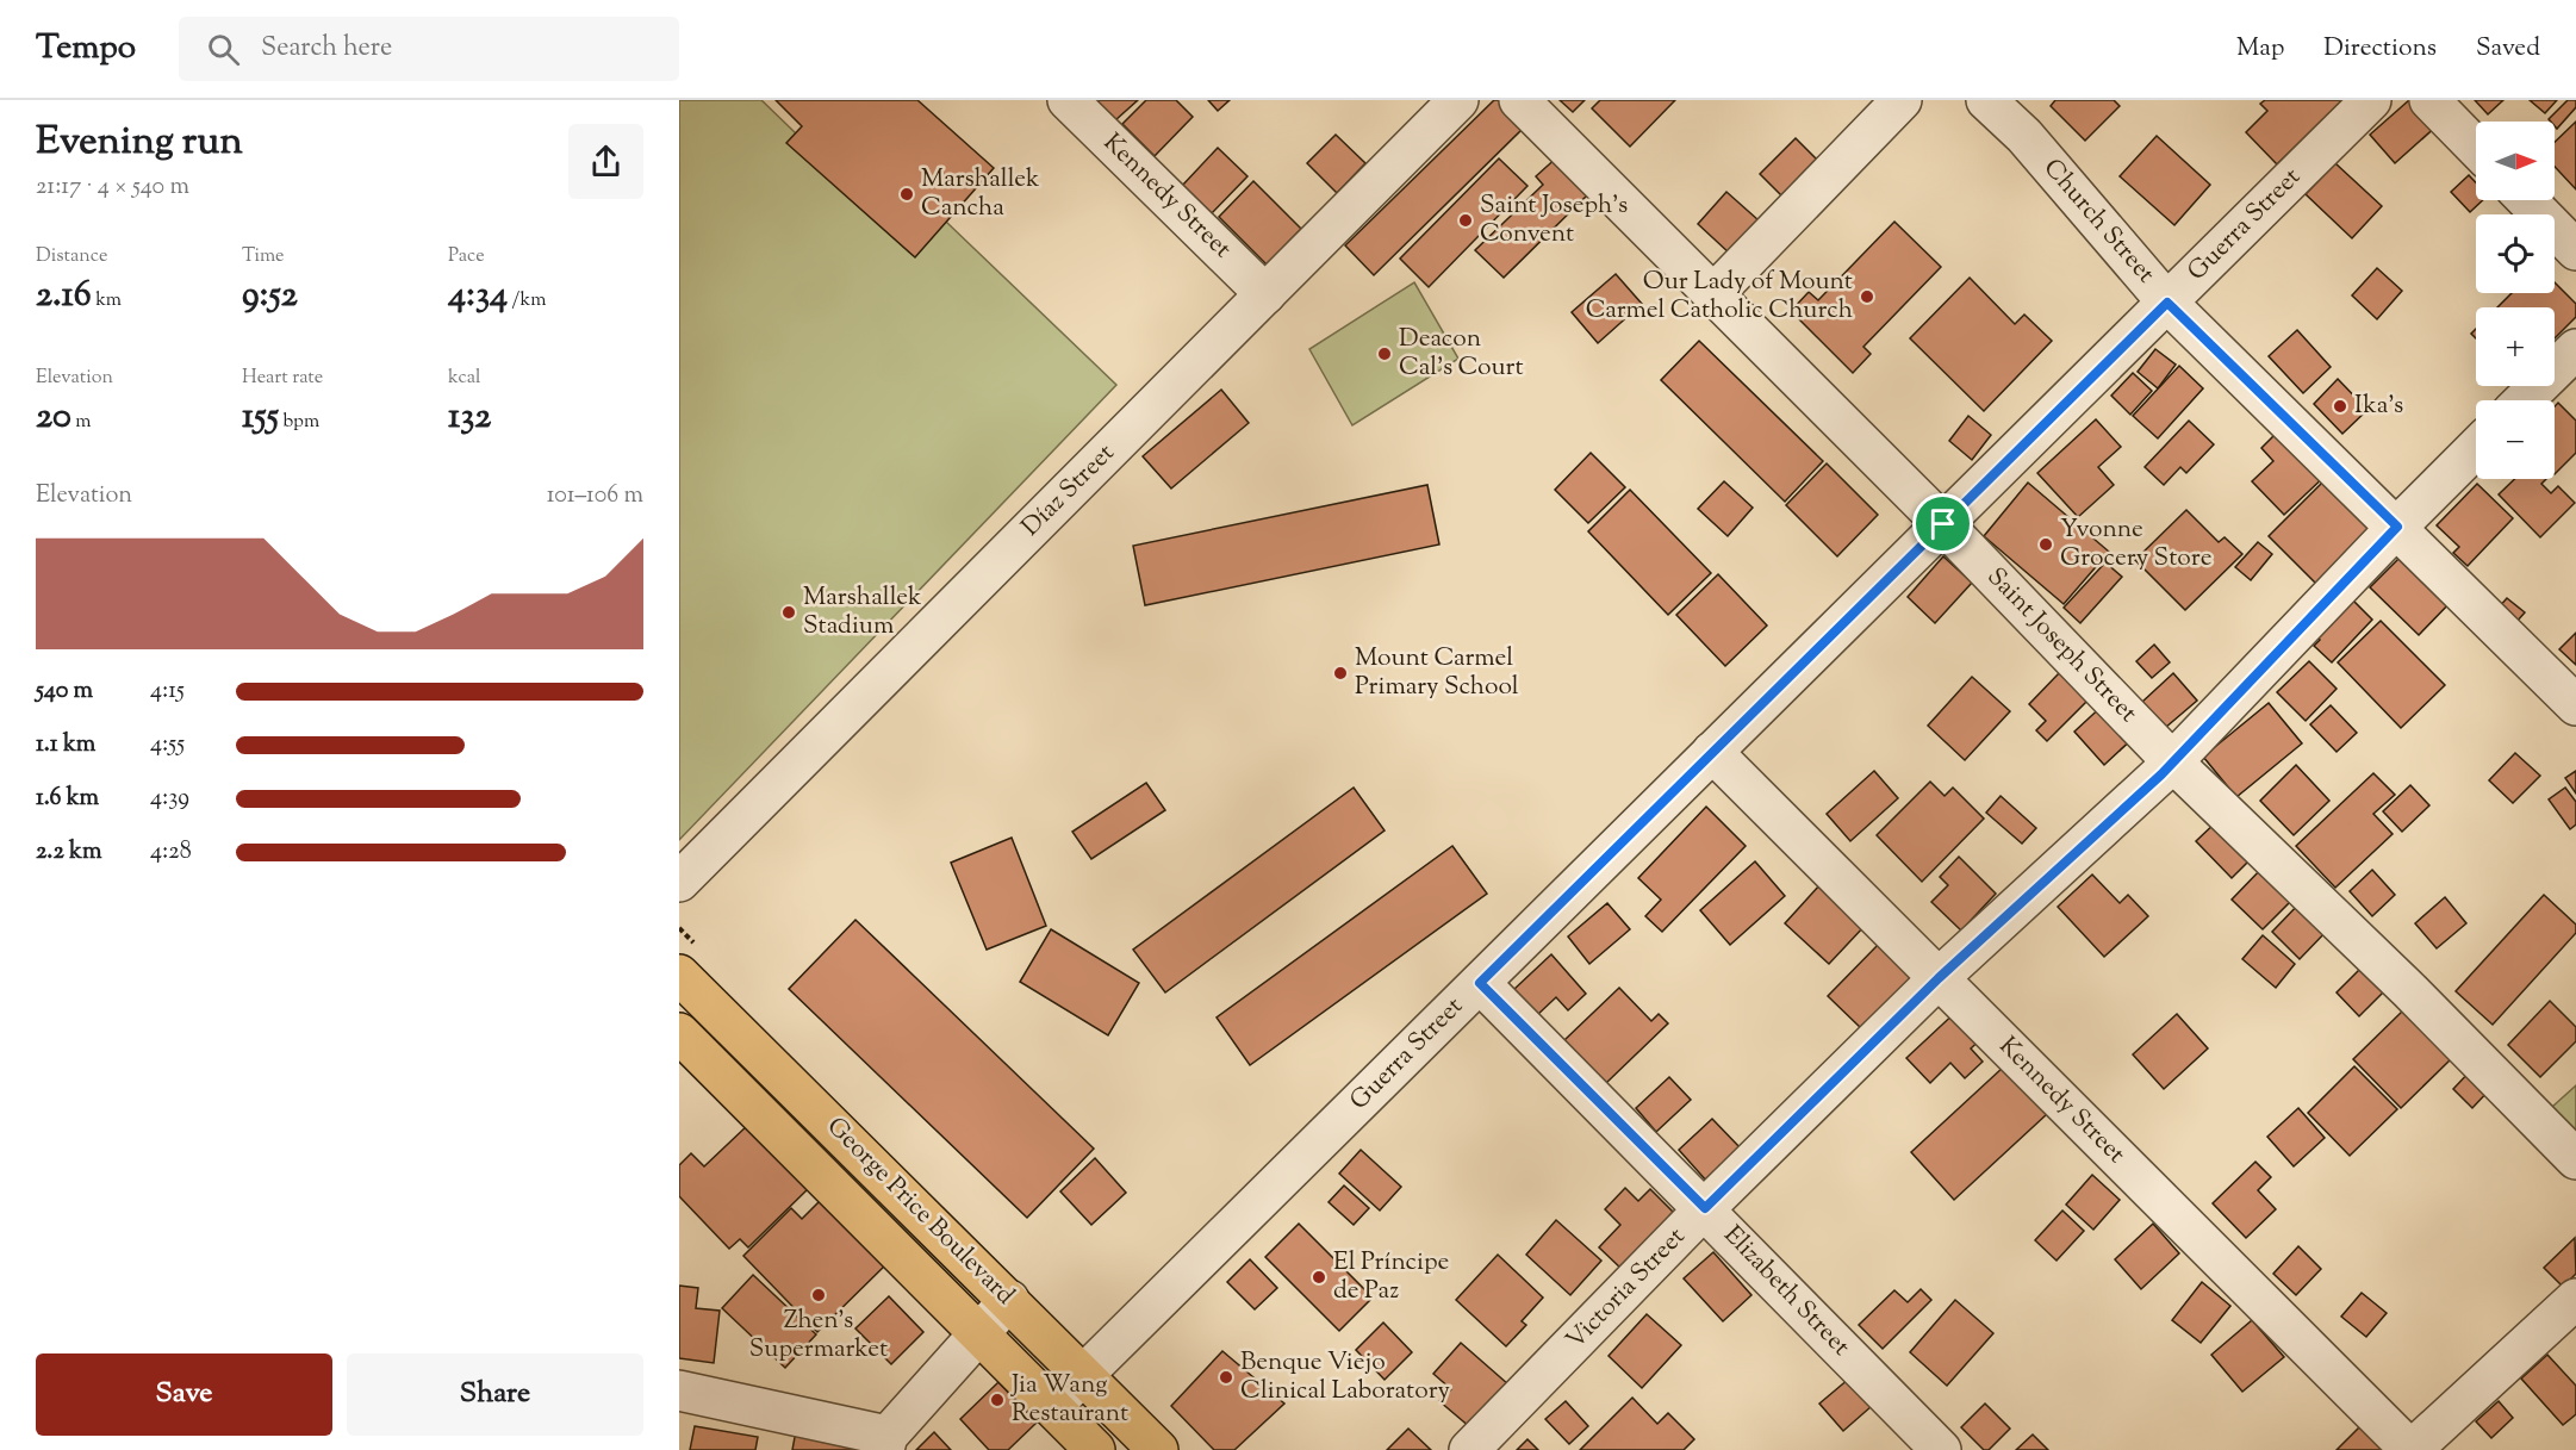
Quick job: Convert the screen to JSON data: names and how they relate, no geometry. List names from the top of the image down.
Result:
{
  "streets": {
    "highway": ["George Price Boulevard"],
    "street": [
      "Kennedy Street",
      "Church Street",
      "Guerra Street",
      "Díaz Street",
      "Saint Joseph Street",
      "Victoria Street",
      "Elizabeth Street"
    ]
  },
  "crossings": [
    ["Kennedy Street", "Guerra Street"],
    ["Kennedy Street", "Díaz Street"],
    ["Kennedy Street", "Victoria Street"],
    ["Church Street", "Guerra Street"],
    ["Church Street", "Victoria Street"],
    ["Guerra Street", "Saint Joseph Street"],
    ["Guerra Street", "George Price Boulevard"],
    ["Guerra Street", "Elizabeth Street"],
    ["Saint Joseph Street", "Victoria Street"],
    ["Victoria Street", "Elizabeth Street"]
  ],
  "places": [
    "Marshallek Cancha",
    "Saint Joseph's Convent",
    "Our Lady of Mount Carmel Catholic Church",
    "Deacon Cal's Court",
    "Ika's",
    "Yvonne Grocery Store",
    "Marshallek Stadium",
    "Mount Carmel Primary School",
    "El Príncipe de Paz",
    "Zhen's Supermarket",
    "Benque Viejo Clinical Laboratory",
    "Jia Wang Restaurant"
  ],
  "north": "right",
  "page": {
    "header": "Tempo",
    "search": "Search here",
    "nav": ["Map", "Directions", "Saved"],
    "heading": ["Evening run", "21:17 · 4 × 540 m"],
    "map_buttons": ["+", "−"],
    "stats": [
      ["Distance", "2.16 km"],
      ["Time", "9:52"],
      ["Pace", "4:34 /km"],
      ["Elevation", "20 m"],
      ["Heart rate", "155 bpm"],
      ["kcal", "132"]
    ],
    "chart": ["Elevation", "101–106 m"],
    "list": [
      {
        "name": "540 m",
        "note": "4:15"
      },
      {
        "name": "1.1 km",
        "note": "4:55"
      },
      {
        "name": "1.6 km",
        "note": "4:39"
      },
      {
        "name": "2.2 km",
        "note": "4:28"
      }
    ],
    "buttons": ["Save", "Share"]
  }
}
